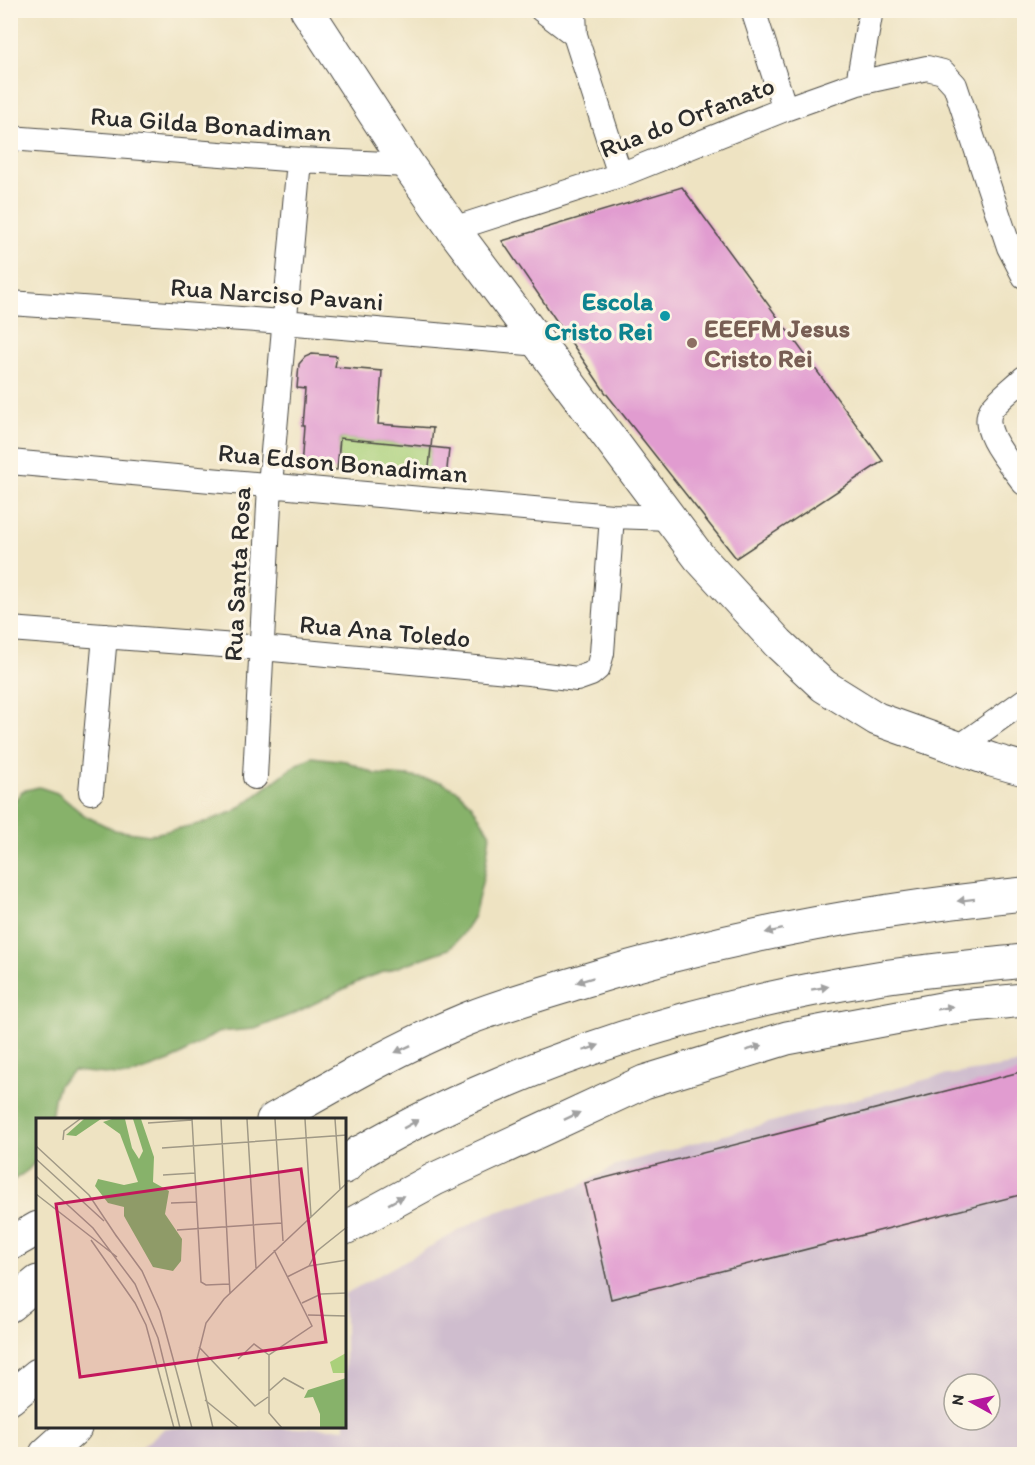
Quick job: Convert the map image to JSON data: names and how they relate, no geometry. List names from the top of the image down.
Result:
{
  "streets": {
    "street": [
      "Rua do Orfanato",
      "Rua Gilda Bonadiman",
      "Rua Narciso Pavani",
      "Rua Edson Bonadiman",
      "Rua Santa Rosa",
      "Rua Ana Toledo"
    ]
  },
  "crossings": [
    ["Rua Gilda Bonadiman", "Rua Santa Rosa"],
    ["Rua Narciso Pavani", "Rua Santa Rosa"],
    ["Rua Edson Bonadiman", "Rua Santa Rosa"],
    ["Rua Edson Bonadiman", "Rua Ana Toledo"],
    ["Rua Santa Rosa", "Rua Ana Toledo"]
  ],
  "places": ["Escola Cristo Rei", "EEEFM Jesus Cristo Rei"],
  "north": "left"
}
